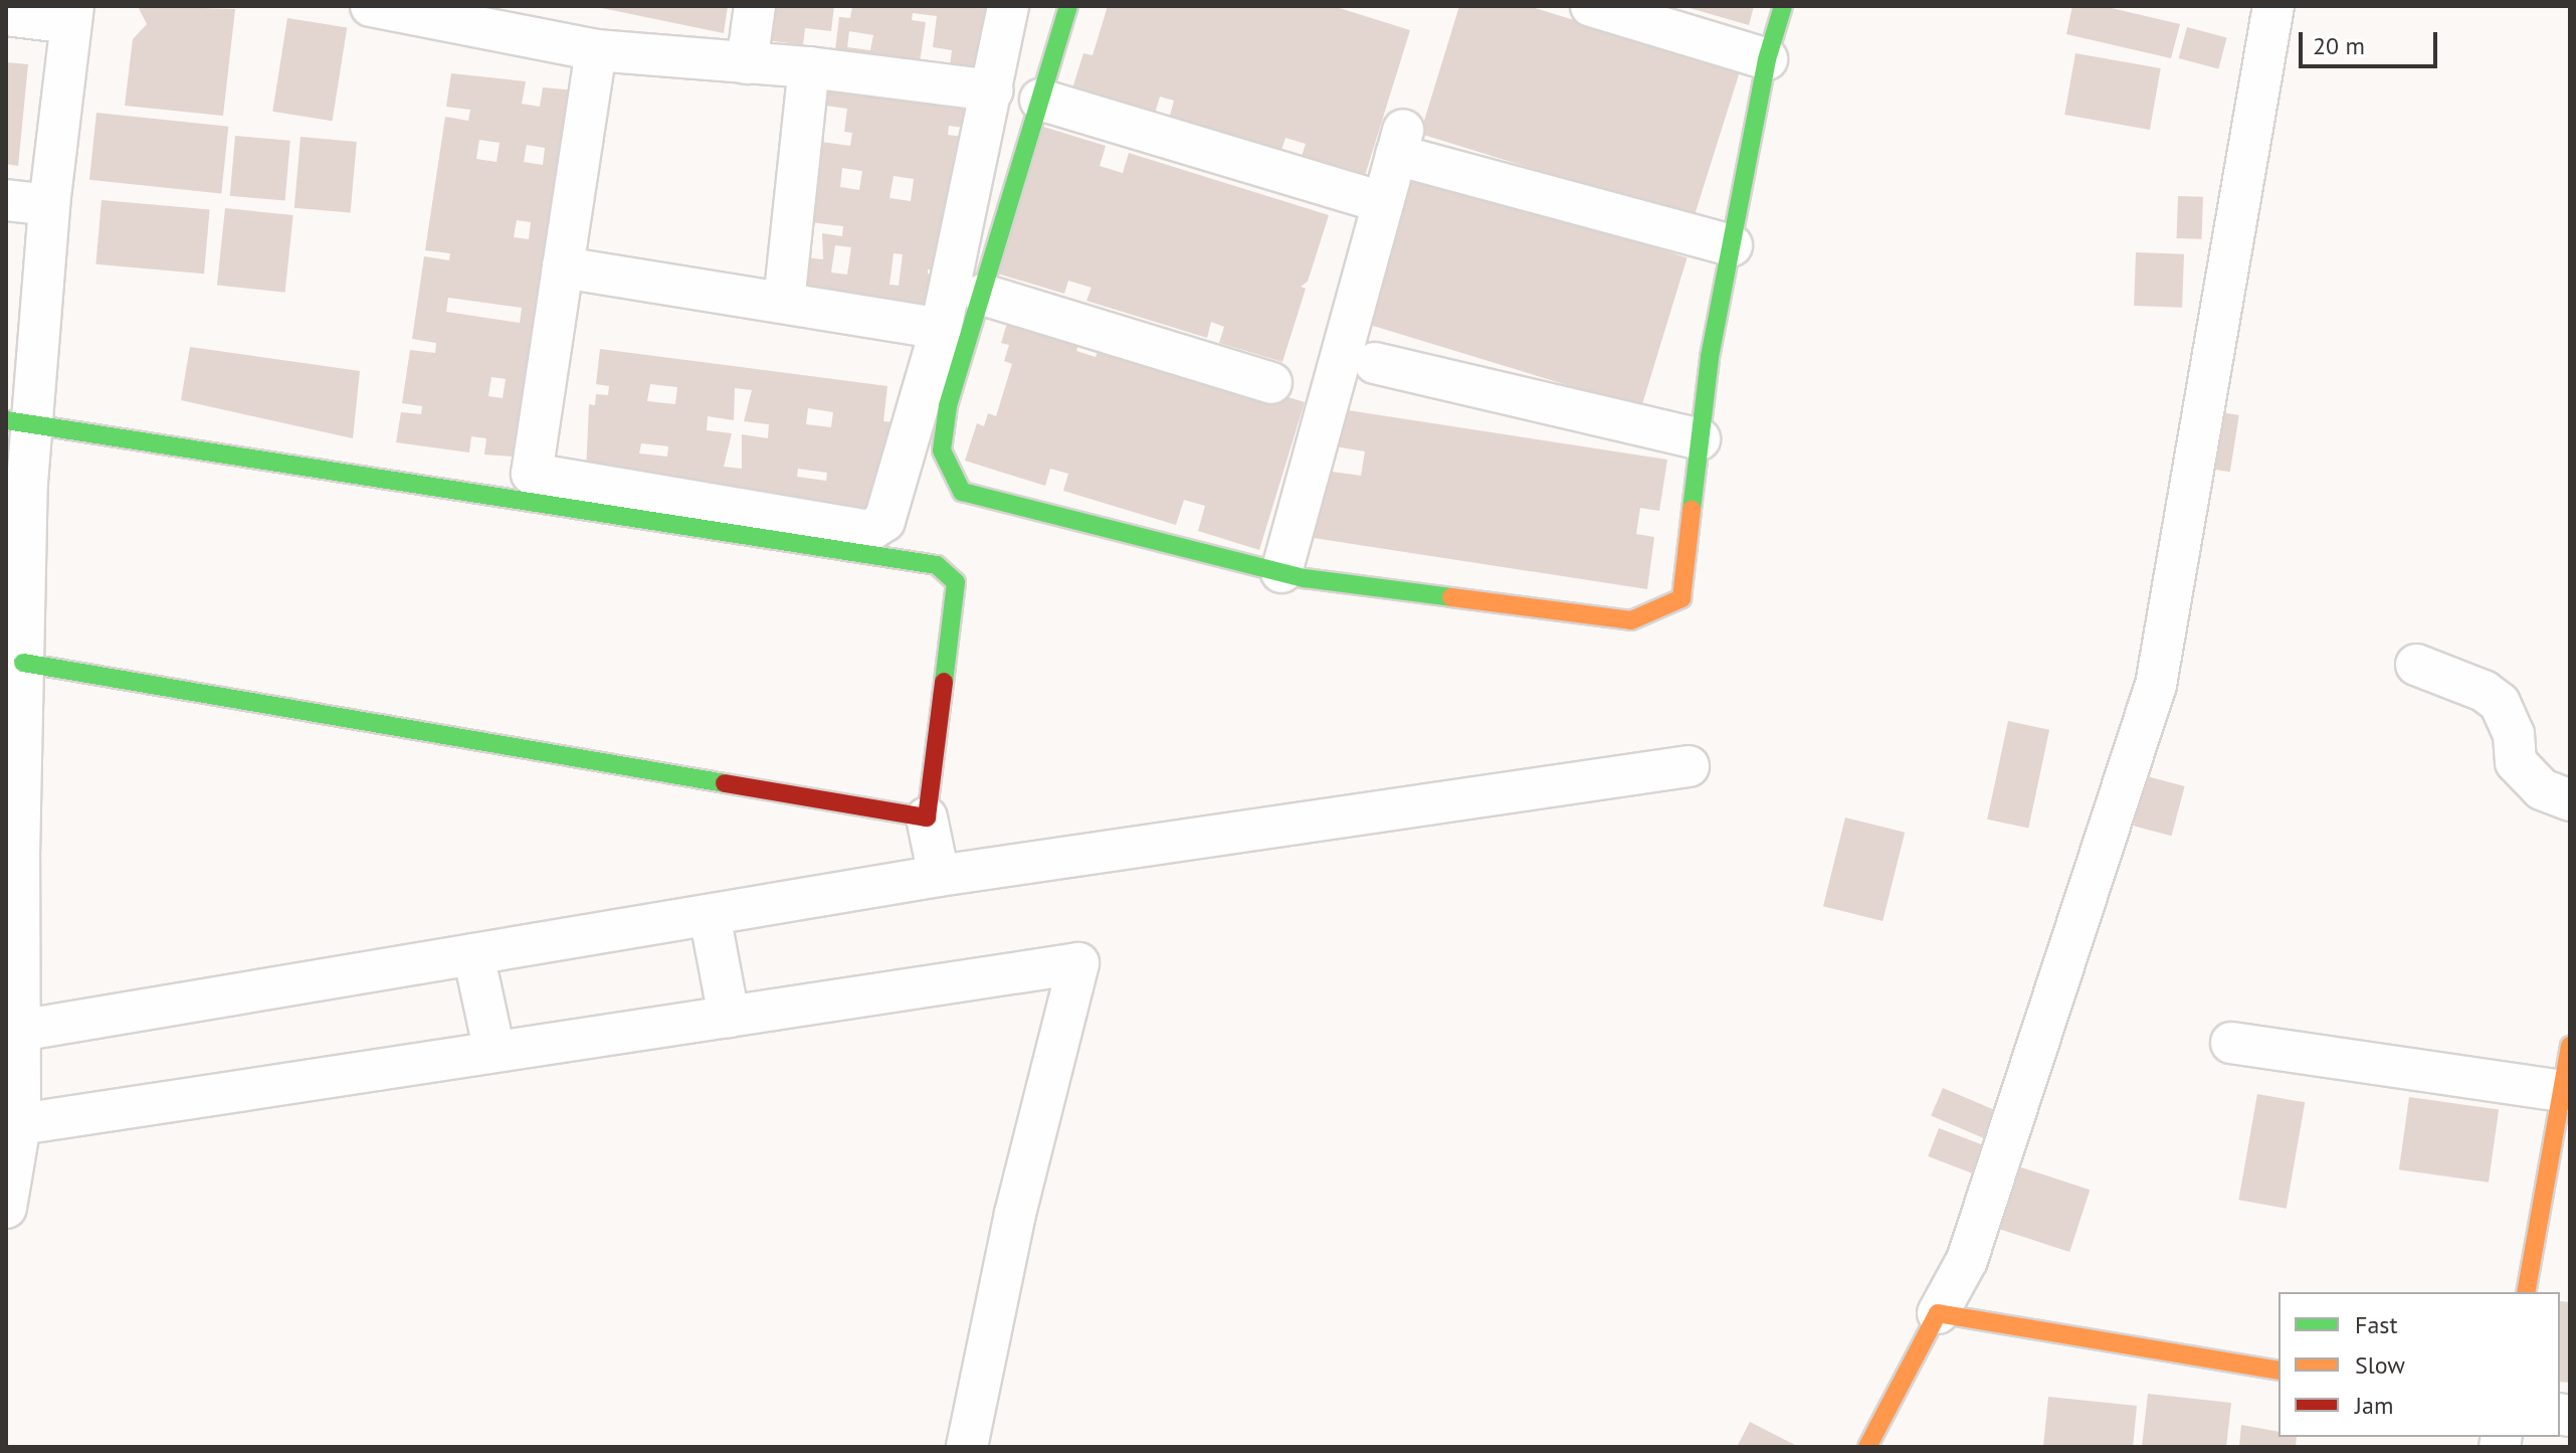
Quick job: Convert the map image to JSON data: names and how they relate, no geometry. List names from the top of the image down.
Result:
{
  "legend": ["Fast", "Slow", "Jam"],
  "scale_bar": "20 m"
}
